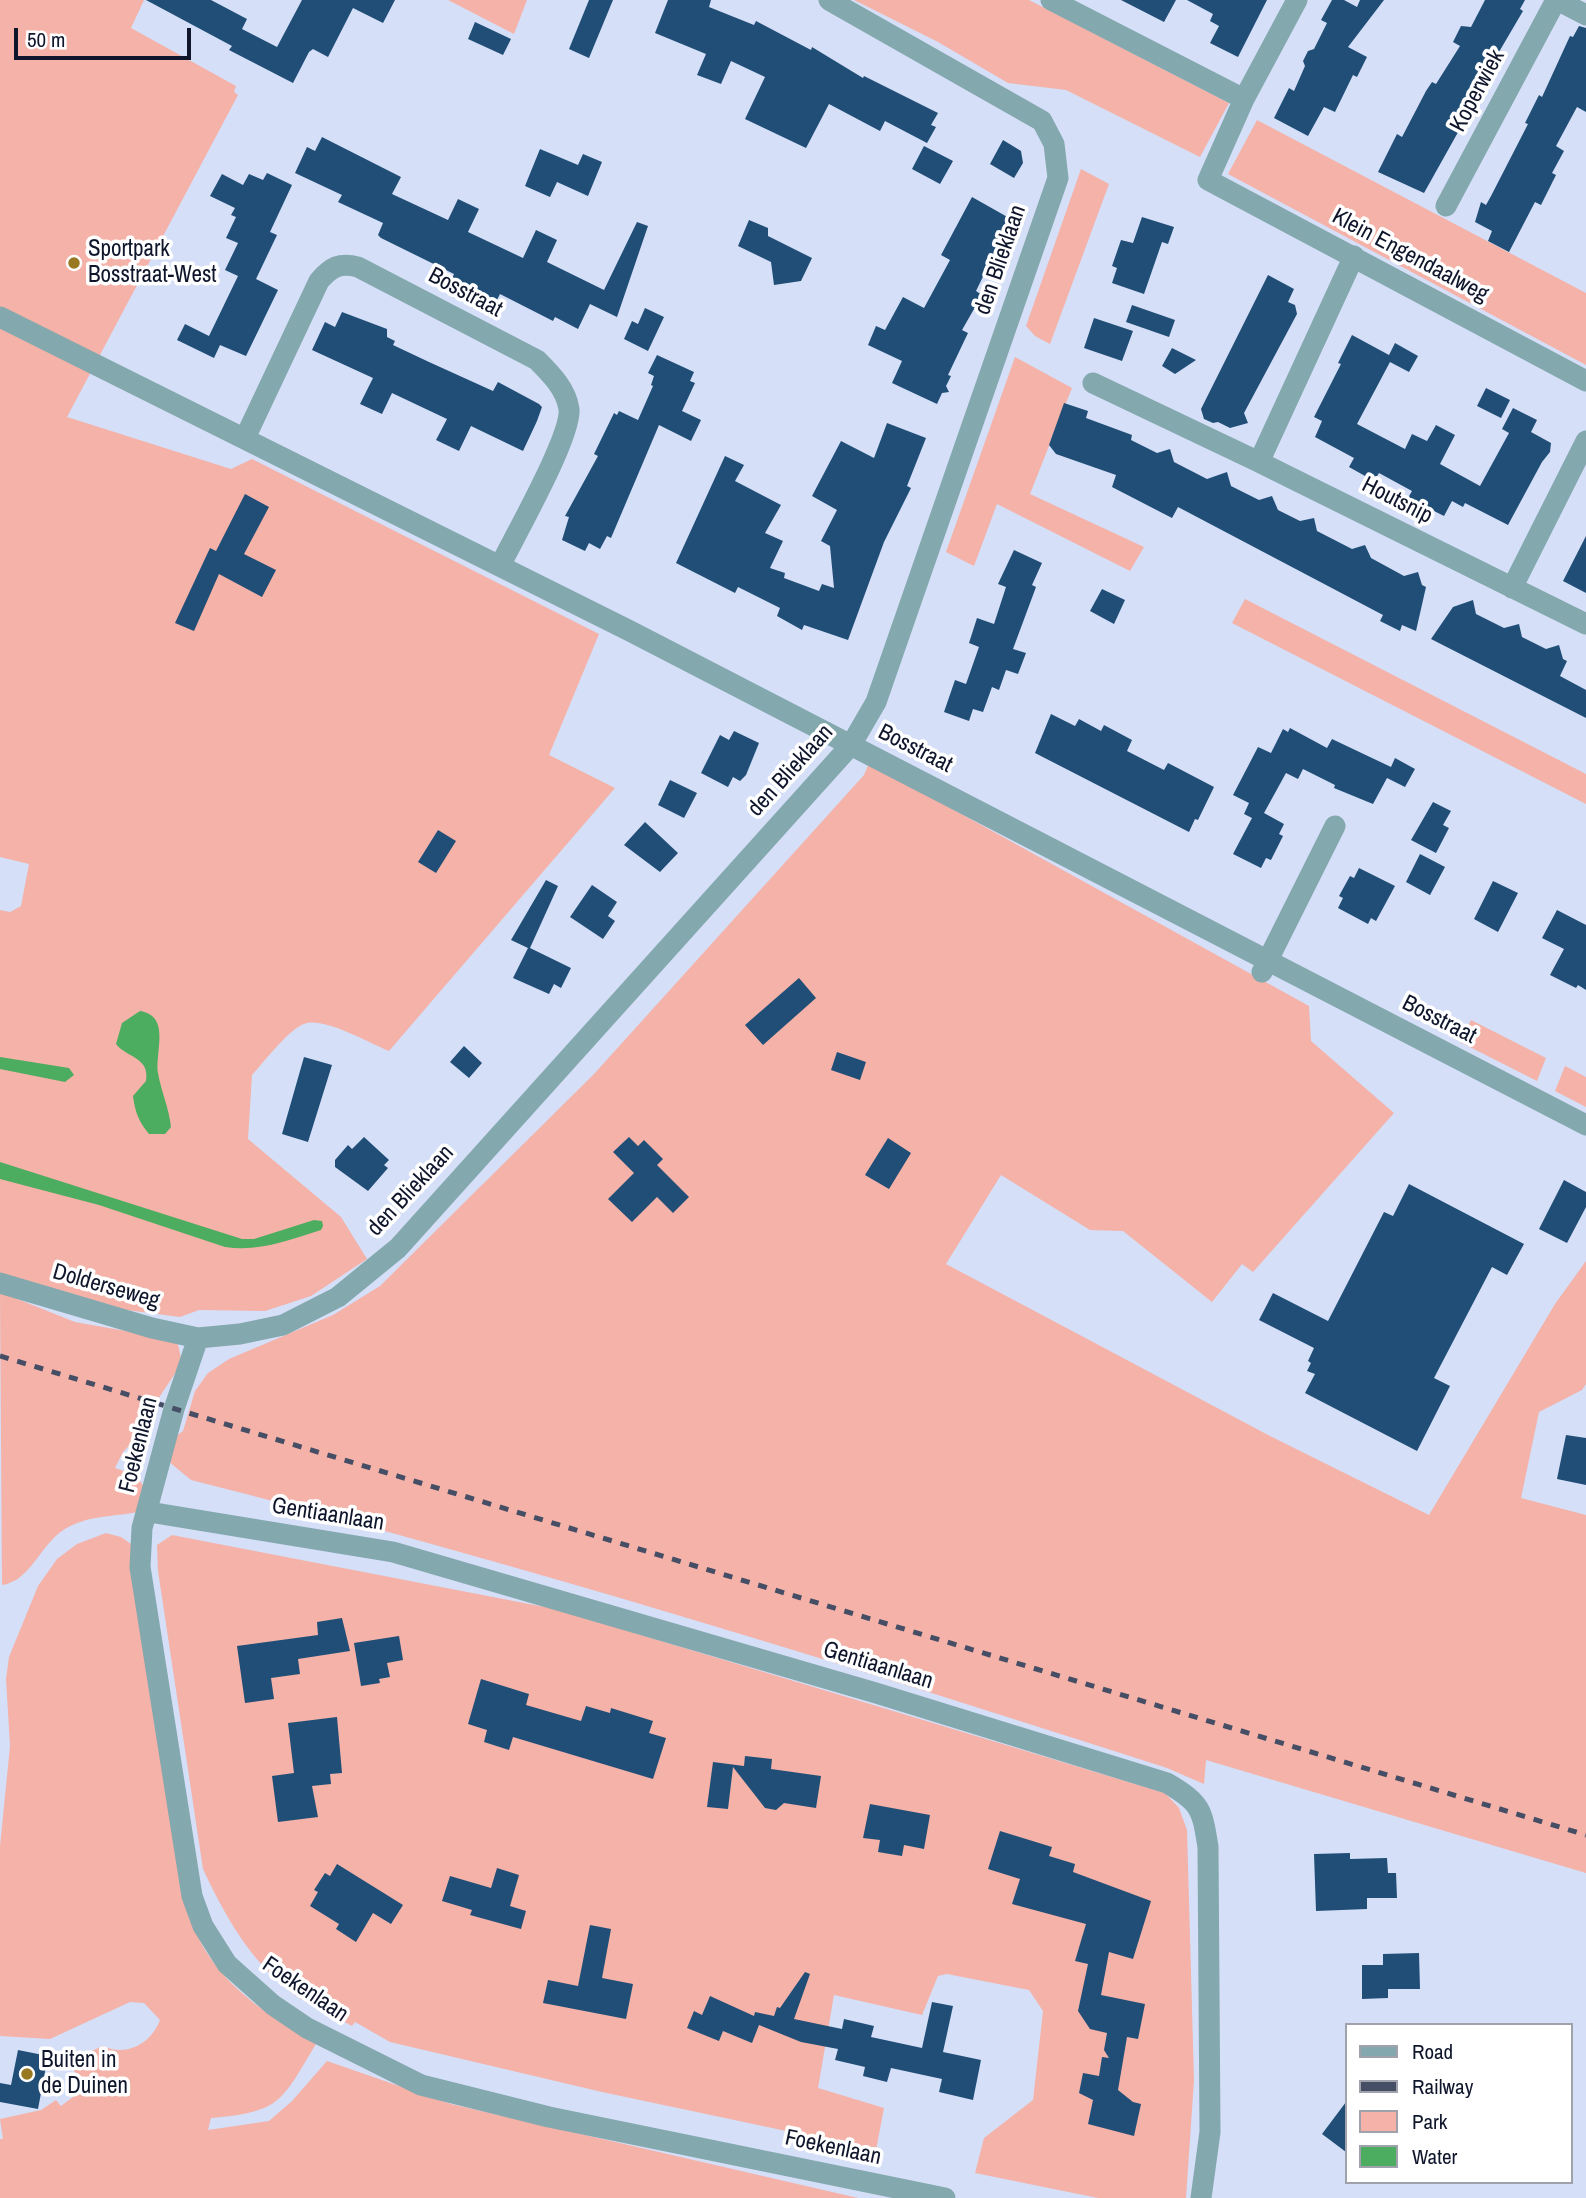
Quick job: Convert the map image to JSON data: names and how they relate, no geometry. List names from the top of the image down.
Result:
{
  "streets": {
    "street": [
      "Koperwiek",
      "Klein Engendaalweg",
      "den Blieklaan",
      "Bosstraat",
      "Houtsnip",
      "Dolderseweg",
      "Foekenlaan",
      "Gentiaanlaan"
    ]
  },
  "crossings": [
    ["den Blieklaan", "Bosstraat"],
    ["den Blieklaan", "Dolderseweg"],
    ["den Blieklaan", "Foekenlaan"],
    ["Dolderseweg", "Foekenlaan"],
    ["Foekenlaan", "Gentiaanlaan"]
  ],
  "places": ["Sportpark Bosstraat-West", "Buiten in de Duinen"],
  "legend": [
    "Road",
    "Railway",
    "Park",
    "Water"
  ],
  "scale_bar": "50 m"
}
